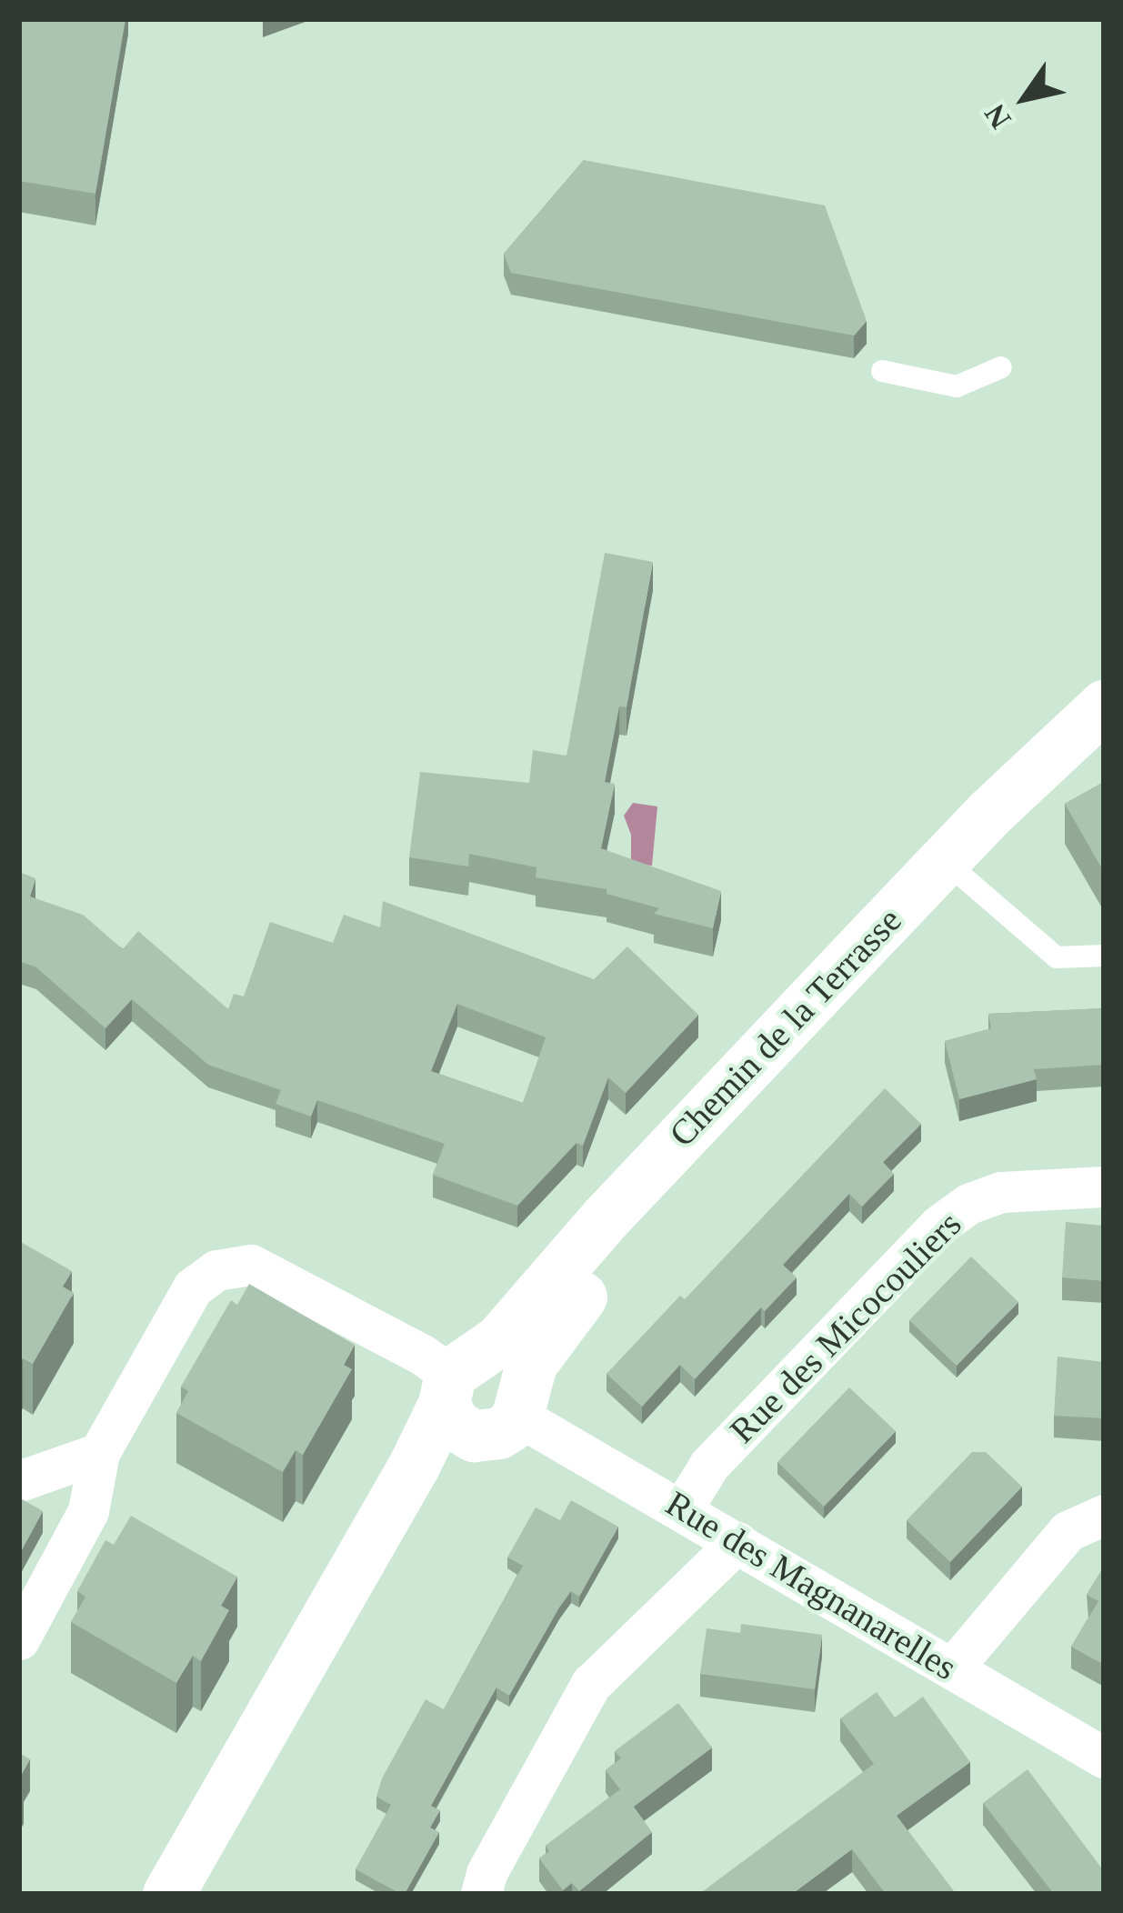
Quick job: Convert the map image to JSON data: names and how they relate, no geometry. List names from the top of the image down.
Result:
{
  "streets": {
    "street": ["Chemin de la Terrasse", "Rue des Micocouliers", "Rue des Magnanarelles"]
  },
  "crossings": [
    ["Chemin de la Terrasse", "Rue des Magnanarelles"],
    ["Rue des Micocouliers", "Rue des Magnanarelles"]
  ],
  "north": "bottom left"
}
